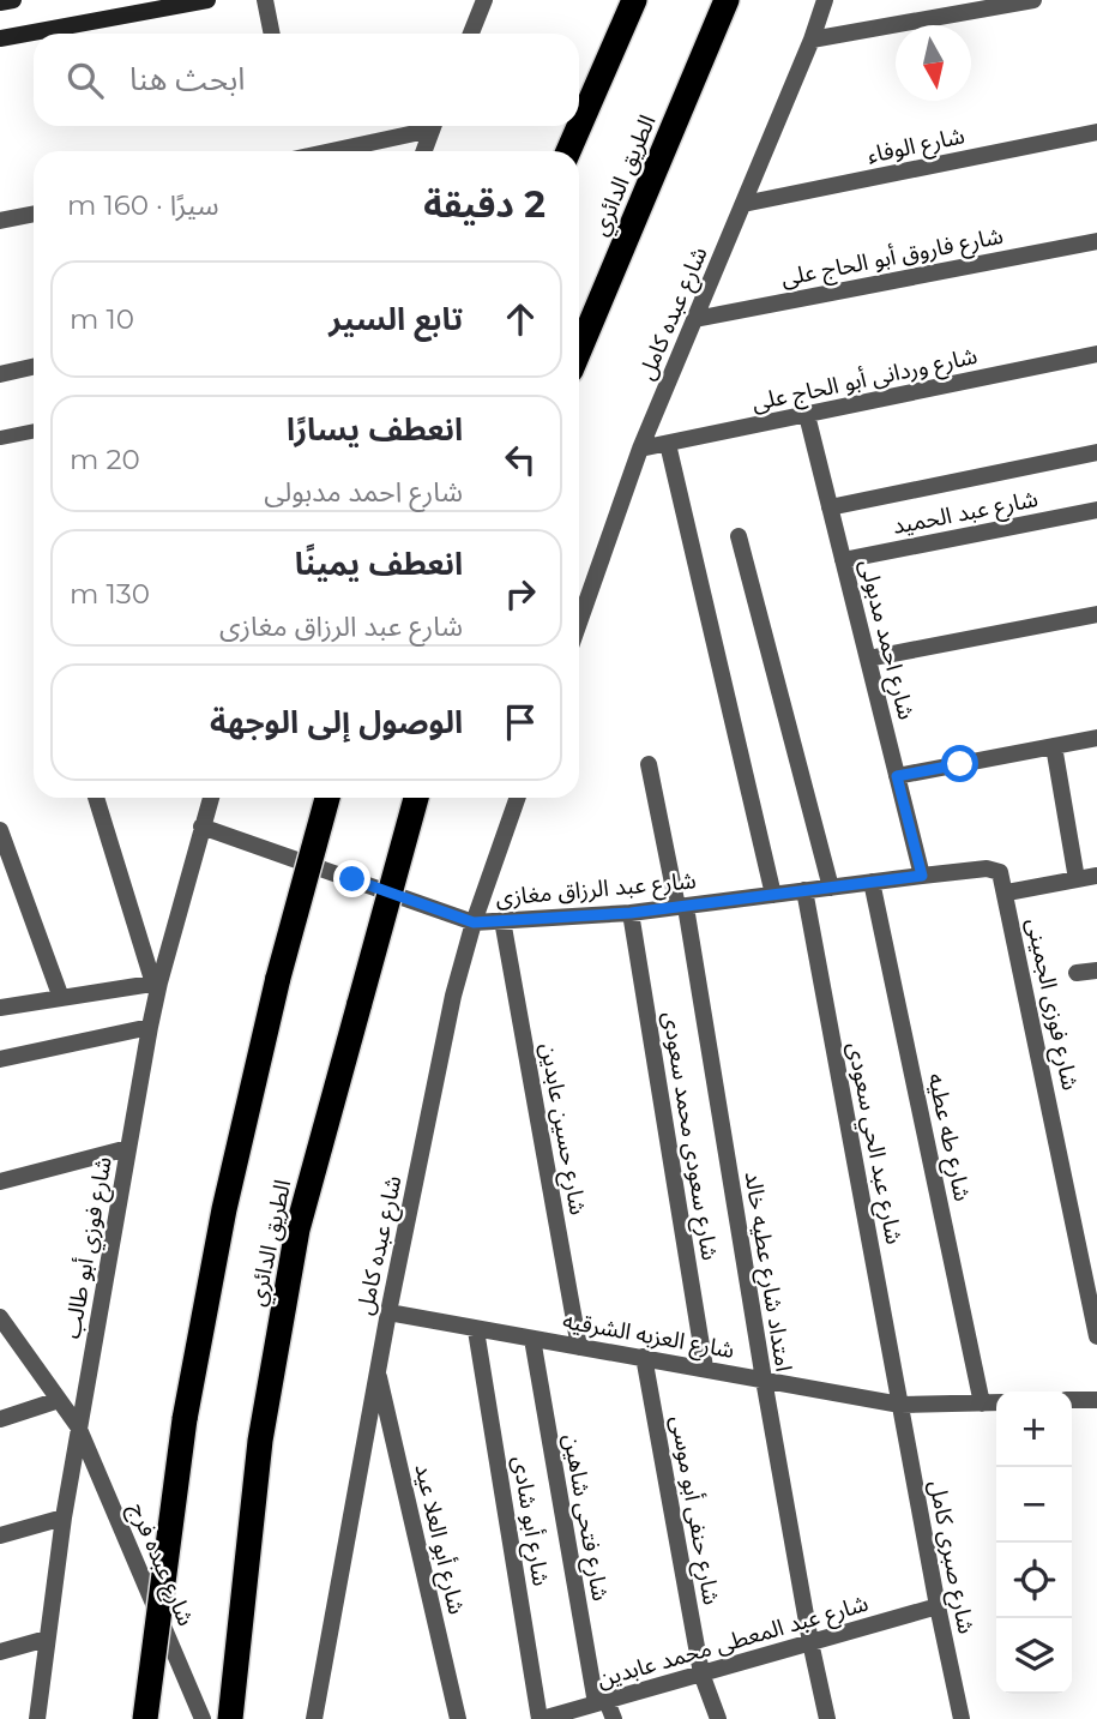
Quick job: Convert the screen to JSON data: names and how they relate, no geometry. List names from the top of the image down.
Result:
{
  "streets": {
    "highway": ["الطريق الدائري"],
    "street": [
      "شارع الوفاء",
      "شارع فاروق أبو الحاج على",
      "شارع عبده كامل",
      "شارع وردانى أبو الحاج على",
      "شارع عبد الحميد",
      "شارع احمد مدبولى",
      "شارع عبد الرزاق مغازى",
      "شارع فوزى الجمينى",
      "شارع حسين عابدين",
      "شارع سعودى محمد سعودى",
      "شارع طه عطيه",
      "شارع عبد الحي سعودى",
      "شارع فوزي أبو طالب",
      "امتداد شارع عطيه خالد",
      "شارع العزبه الشرقيه",
      "شارع حنفى أبو موسى",
      "شارع فتحى شاهين",
      "شارع أبو شادى",
      "شارع أبو العلا عيد",
      "شارع صبرى كامل",
      "شارع عبده فرج",
      "شارع عبد المعطى محمد عابدين"
    ]
  },
  "crossings": [
    ["شارع الوفاء", "شارع عبده كامل"],
    ["شارع فاروق أبو الحاج على", "شارع عبده كامل"],
    ["شارع عبده كامل", "شارع وردانى أبو الحاج على"],
    ["شارع عبده كامل", "شارع عبد الرزاق مغازى"],
    ["شارع عبده كامل", "شارع العزبه الشرقيه"],
    ["شارع عبده كامل", "شارع أبو العلا عيد"],
    ["شارع وردانى أبو الحاج على", "شارع احمد مدبولى"],
    ["شارع عبد الحميد", "شارع احمد مدبولى"],
    ["شارع احمد مدبولى", "شارع عبد الرزاق مغازى"],
    ["شارع عبد الرزاق مغازى", "شارع فوزى الجمينى"],
    ["شارع عبد الرزاق مغازى", "شارع حسين عابدين"],
    ["شارع عبد الرزاق مغازى", "شارع سعودى محمد سعودى"],
    ["شارع عبد الرزاق مغازى", "شارع طه عطيه"],
    ["شارع عبد الرزاق مغازى", "شارع عبد الحي سعودى"],
    ["شارع عبد الرزاق مغازى", "شارع فوزي أبو طالب"],
    ["شارع عبد الرزاق مغازى", "امتداد شارع عطيه خالد"],
    ["شارع حسين عابدين", "شارع العزبه الشرقيه"],
    ["شارع سعودى محمد سعودى", "شارع العزبه الشرقيه"],
    ["شارع طه عطيه", "شارع العزبه الشرقيه"],
    ["شارع عبد الحي سعودى", "شارع العزبه الشرقيه"],
    ["شارع عبد الحي سعودى", "شارع صبرى كامل"],
    ["شارع فوزي أبو طالب", "شارع عبده فرج"],
    ["امتداد شارع عطيه خالد", "شارع العزبه الشرقيه"],
    ["امتداد شارع عطيه خالد", "شارع عبد المعطى محمد عابدين"],
    ["شارع العزبه الشرقيه", "شارع حنفى أبو موسى"],
    ["شارع العزبه الشرقيه", "شارع فتحى شاهين"],
    ["شارع العزبه الشرقيه", "شارع أبو شادى"],
    ["شارع العزبه الشرقيه", "شارع صبرى كامل"],
    ["شارع حنفى أبو موسى", "شارع عبد المعطى محمد عابدين"],
    ["شارع فتحى شاهين", "شارع عبد المعطى محمد عابدين"],
    ["شارع أبو شادى", "شارع عبد المعطى محمد عابدين"],
    ["شارع صبرى كامل", "شارع عبد المعطى محمد عابدين"]
  ],
  "north": "bottom",
  "page": {
    "search": "ابحث هنا",
    "heading": ["2 دقيقة", "سيرًا · 160 m"],
    "list": [
      ["تابع السير", "10 m"],
      ["انعطف يسارًا", "شارع احمد مدبولى", "20 m"],
      ["انعطف يمينًا", "شارع عبد الرزاق مغازى", "130 m"],
      "الوصول إلى الوجهة"
    ],
    "map_buttons": ["+", "−"]
  }
}
